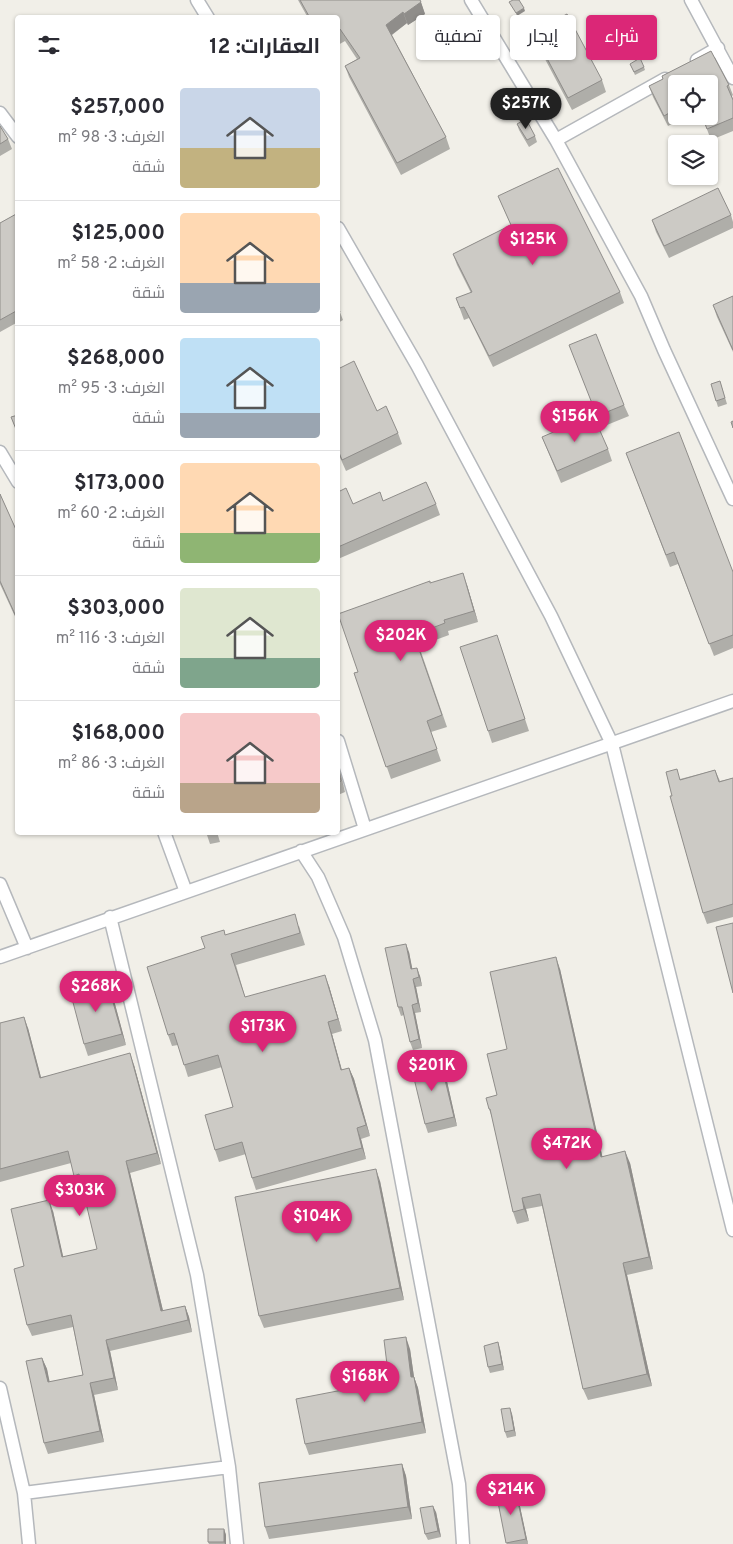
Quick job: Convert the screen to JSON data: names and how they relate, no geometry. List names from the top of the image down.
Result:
{
  "page": {
    "chip": ["شراء", "إيجار", "تصفية"],
    "heading": "العقارات: 12",
    "list": [
      {
        "name": "$257,000",
        "note": "الغرف: 3 · 98 m² · شقة"
      },
      {
        "name": "$125,000",
        "note": "الغرف: 2 · 58 m² · شقة"
      },
      {
        "name": "$268,000",
        "note": "الغرف: 3 · 95 m² · شقة"
      },
      {
        "name": "$173,000",
        "note": "الغرف: 2 · 60 m² · شقة"
      },
      {
        "name": "$303,000",
        "note": "الغرف: 3 · 116 m² · شقة"
      },
      {
        "name": "$168,000",
        "note": "الغرف: 3 · 86 m² · شقة"
      }
    ],
    "price": [
      "$257K",
      "$125K",
      "$156K",
      "$202K",
      "$268K",
      "$173K",
      "$201K",
      "$472K",
      "$303K",
      "$104K",
      "$168K",
      "$214K"
    ]
  }
}
